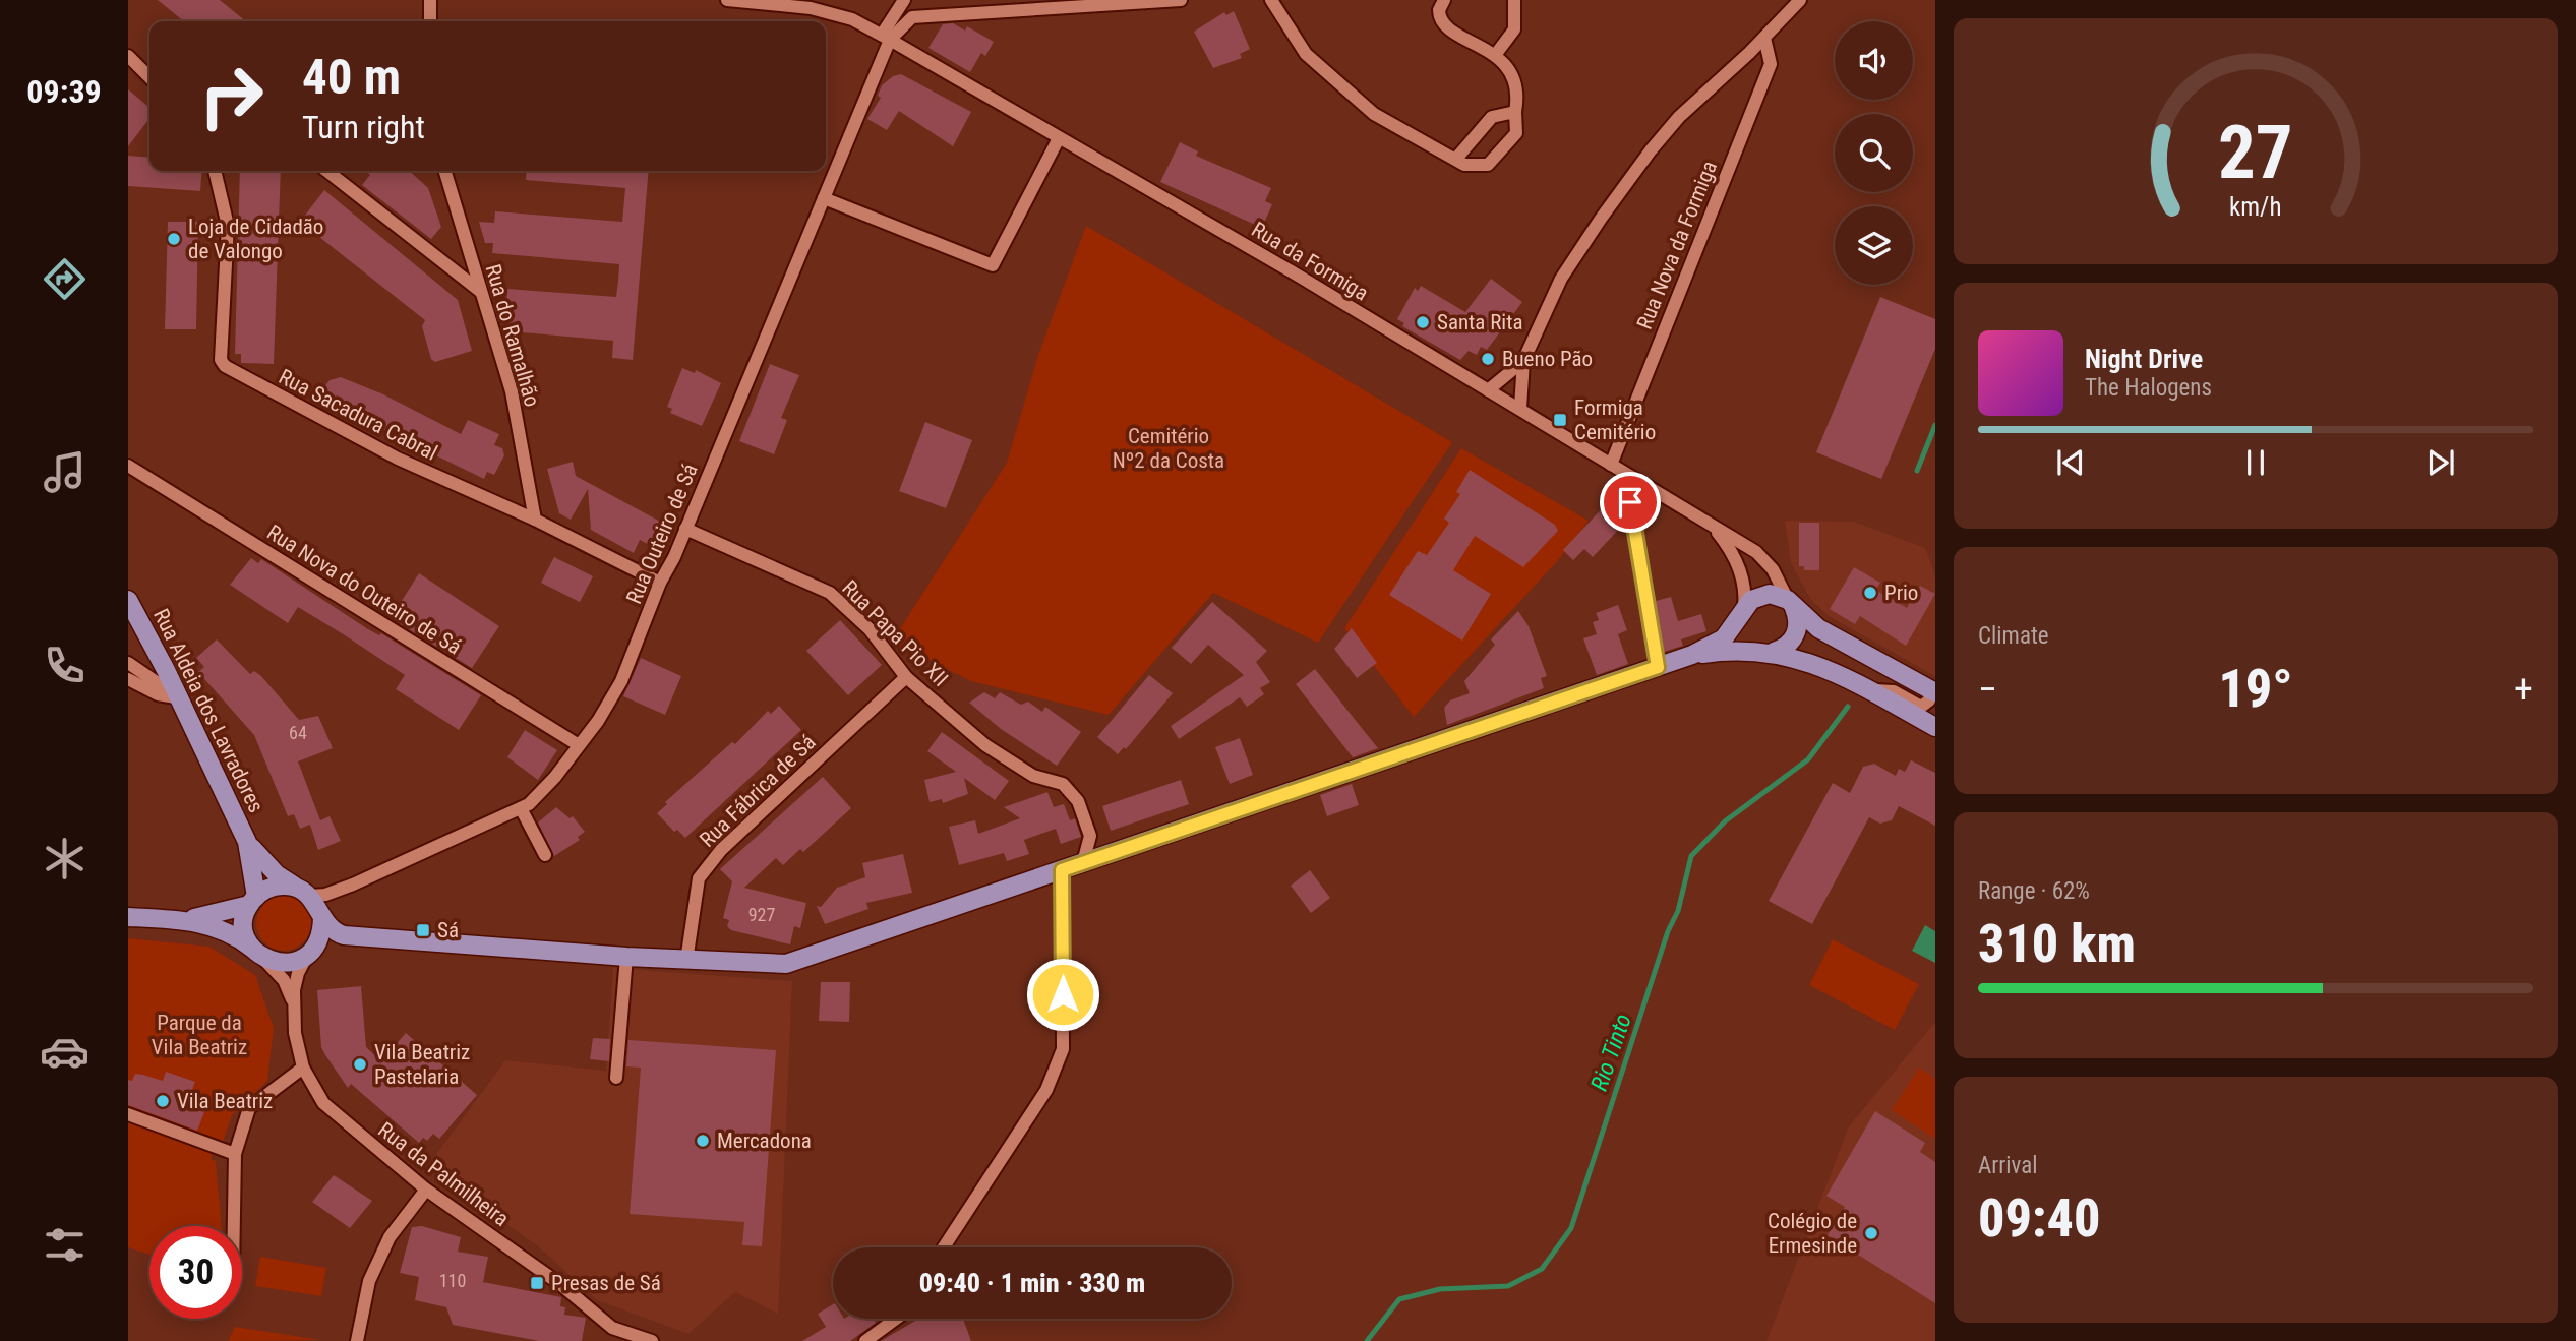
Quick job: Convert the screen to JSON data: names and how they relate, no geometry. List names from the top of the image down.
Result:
{
  "streets": {
    "main road": ["Rua Aldeia dos Lavradores"],
    "street": [
      "Rua Nova da Formiga",
      "Rua da Formiga",
      "Rua do Ramalhão",
      "Rua Sacadura Cabral",
      "Rua Outeiro de Sá",
      "Rua Nova do Outeiro de Sá",
      "Rua Papa Pio XII",
      "Rua Fábrica de Sá",
      "Rua da Palmilheira"
    ]
  },
  "crossings": [
    ["Rua Nova da Formiga", "Rua da Formiga"],
    ["Rua da Formiga", "Rua Outeiro de Sá"],
    ["Rua do Ramalhão", "Rua Sacadura Cabral"],
    ["Rua Sacadura Cabral", "Rua Outeiro de Sá"],
    ["Rua Outeiro de Sá", "Rua Nova do Outeiro de Sá"],
    ["Rua Outeiro de Sá", "Rua Papa Pio XII"],
    ["Rua Outeiro de Sá", "Rua Aldeia dos Lavradores"],
    ["Rua Outeiro de Sá", "Rua da Palmilheira"],
    ["Rua Papa Pio XII", "Rua Fábrica de Sá"],
    ["Rua Aldeia dos Lavradores", "Rua da Palmilheira"]
  ],
  "water": ["Rio Tinto"],
  "parks": ["Cemitério Nº2 da Costa", "Parque da Vila Beatriz"],
  "places": {
    "other": [
      "Loja de Cidadão de Valongo",
      "Santa Rita",
      "Bueno Pão",
      "Prio",
      "Vila Beatriz Pastelaria",
      "Vila Beatriz",
      "Mercadona",
      "Colégio de Ermesinde"
    ],
    "transit": ["Formiga Cemitério", "Sá", "Presas de Sá"]
  },
  "house_numbers": ["64", "927", "110"],
  "page": {
    "tabs": "09:39",
    "turn": ["40 m", "Turn right"],
    "song": ["Night Drive", "The Halogens"],
    "tile": [
      "Climate",
      ["Range · 62%", "310 km"],
      ["Arrival", "09:40"]
    ],
    "heat": ["−", "19°", "+"],
    "limit": "30",
    "trip": "09:40 · 1 min · 330 m",
    "gauge": ["27", "km/h"]
  }
}
